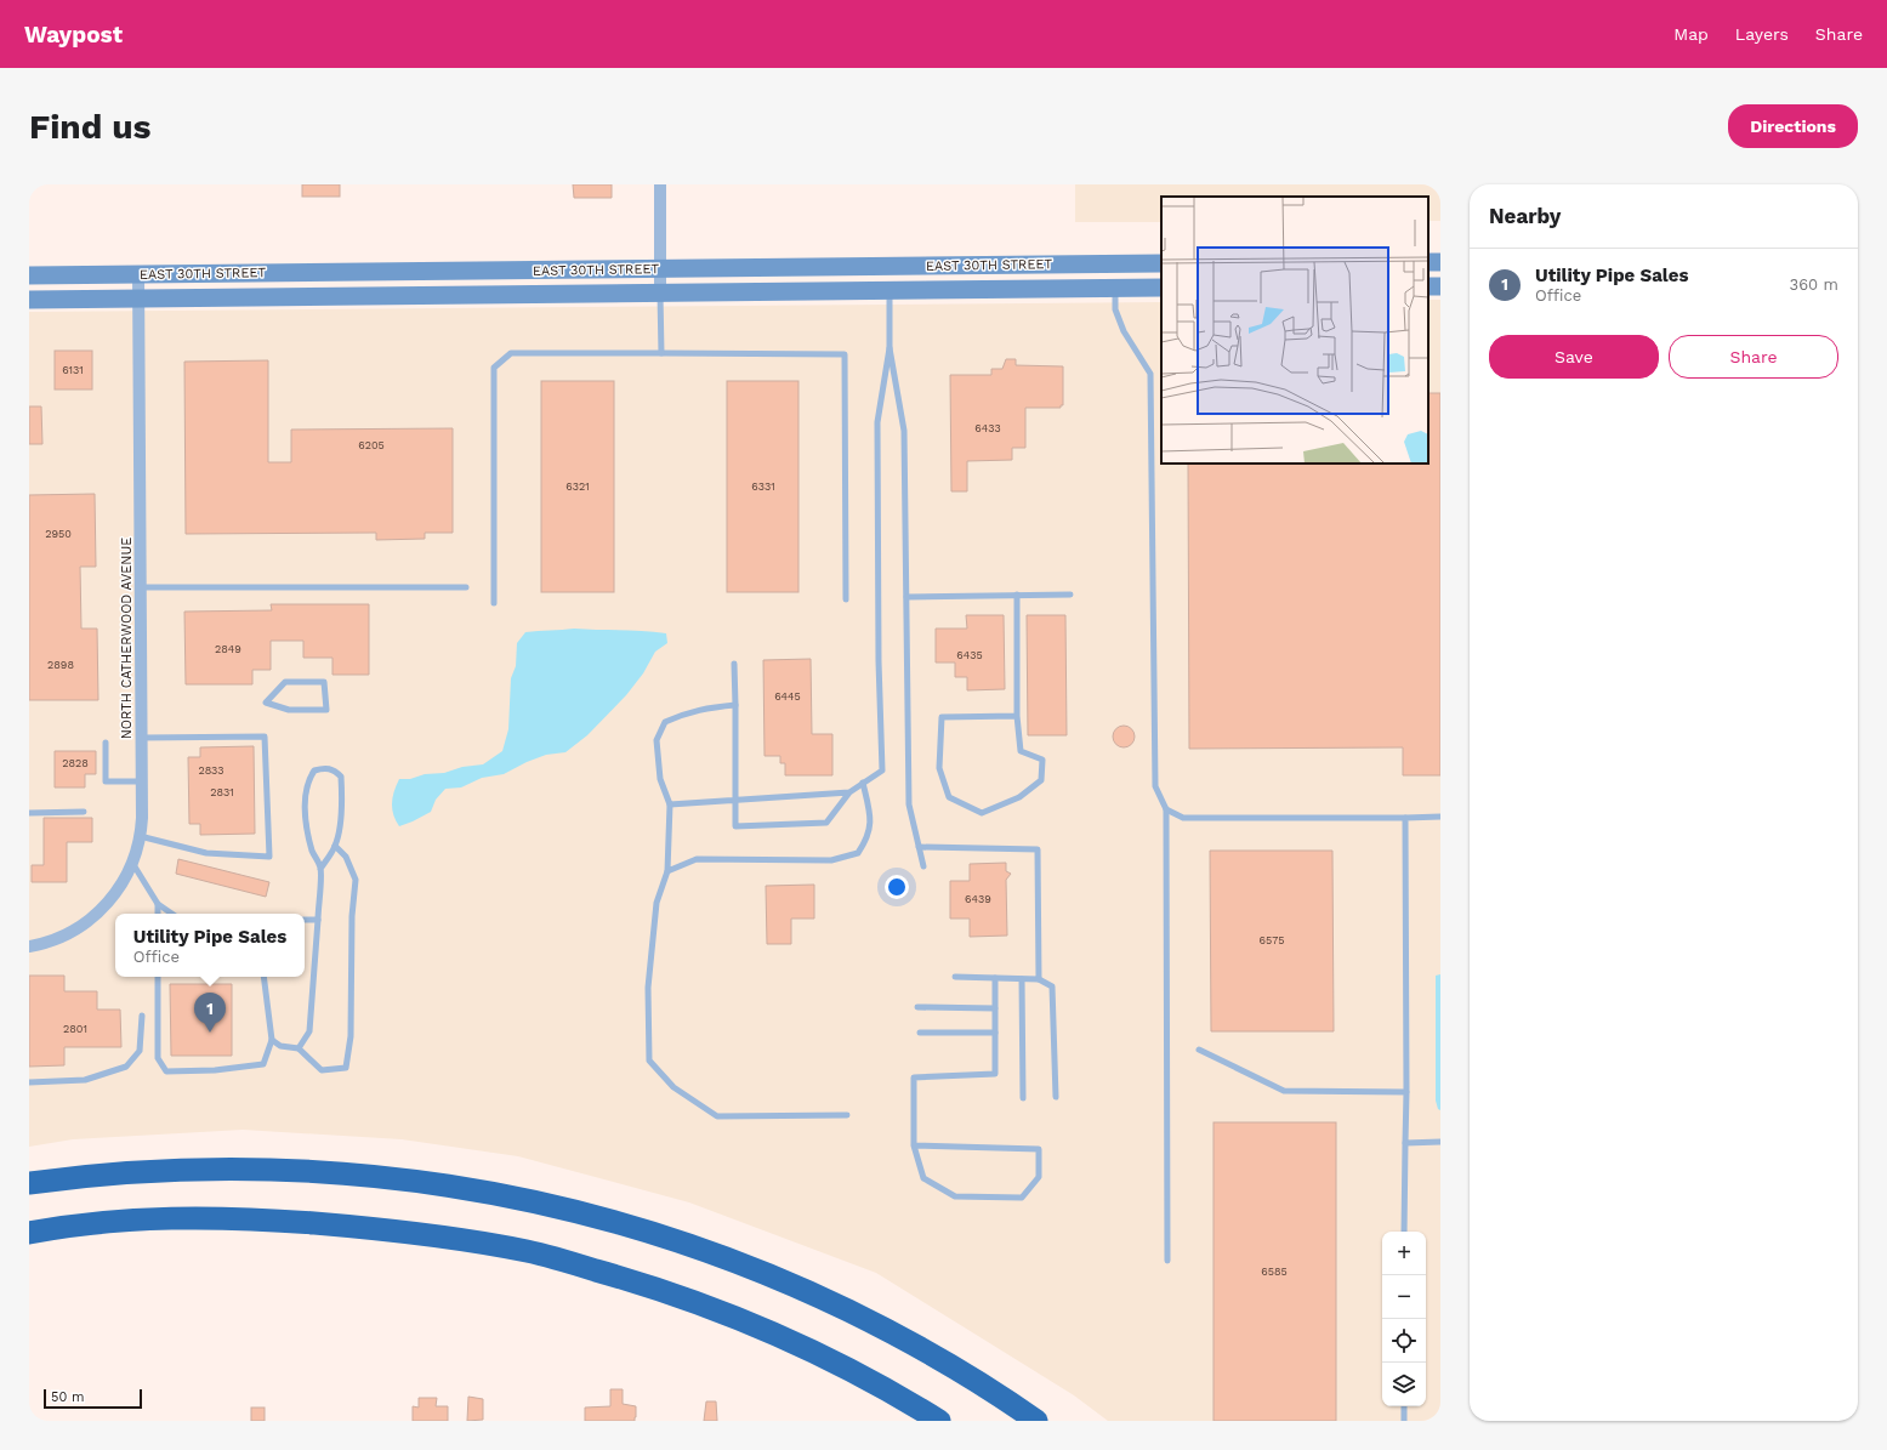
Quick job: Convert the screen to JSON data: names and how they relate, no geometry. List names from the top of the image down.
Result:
{
  "streets": {
    "main road": ["EAST 30TH STREET"],
    "street": ["NORTH CATHERWOOD AVENUE"]
  },
  "crossings": [
    ["EAST 30TH STREET", "NORTH CATHERWOOD AVENUE"]
  ],
  "house_numbers": [
    "6131",
    "6433",
    "6205",
    "6321",
    "6331",
    "2950",
    "2849",
    "6435",
    "2898",
    "6445",
    "2828",
    "2833",
    "2831",
    "6439",
    "6575",
    "2801",
    "6585"
  ],
  "scale_bar": "50 m",
  "page": {
    "header": "Waypost",
    "nav": ["Map", "Layers", "Share"],
    "buttons": [
      "Directions",
      ["Save", "Share"]
    ],
    "title": "Find us",
    "heading": "Nearby",
    "list": [
      {
        "mark": "1",
        "name": "Utility Pipe Sales",
        "note": "Office",
        "value": "360 m"
      }
    ],
    "popup": ["Utility Pipe Sales", "Office"],
    "pins": "1",
    "map_buttons": ["+", "−"],
    "scale": "50 m"
  }
}
